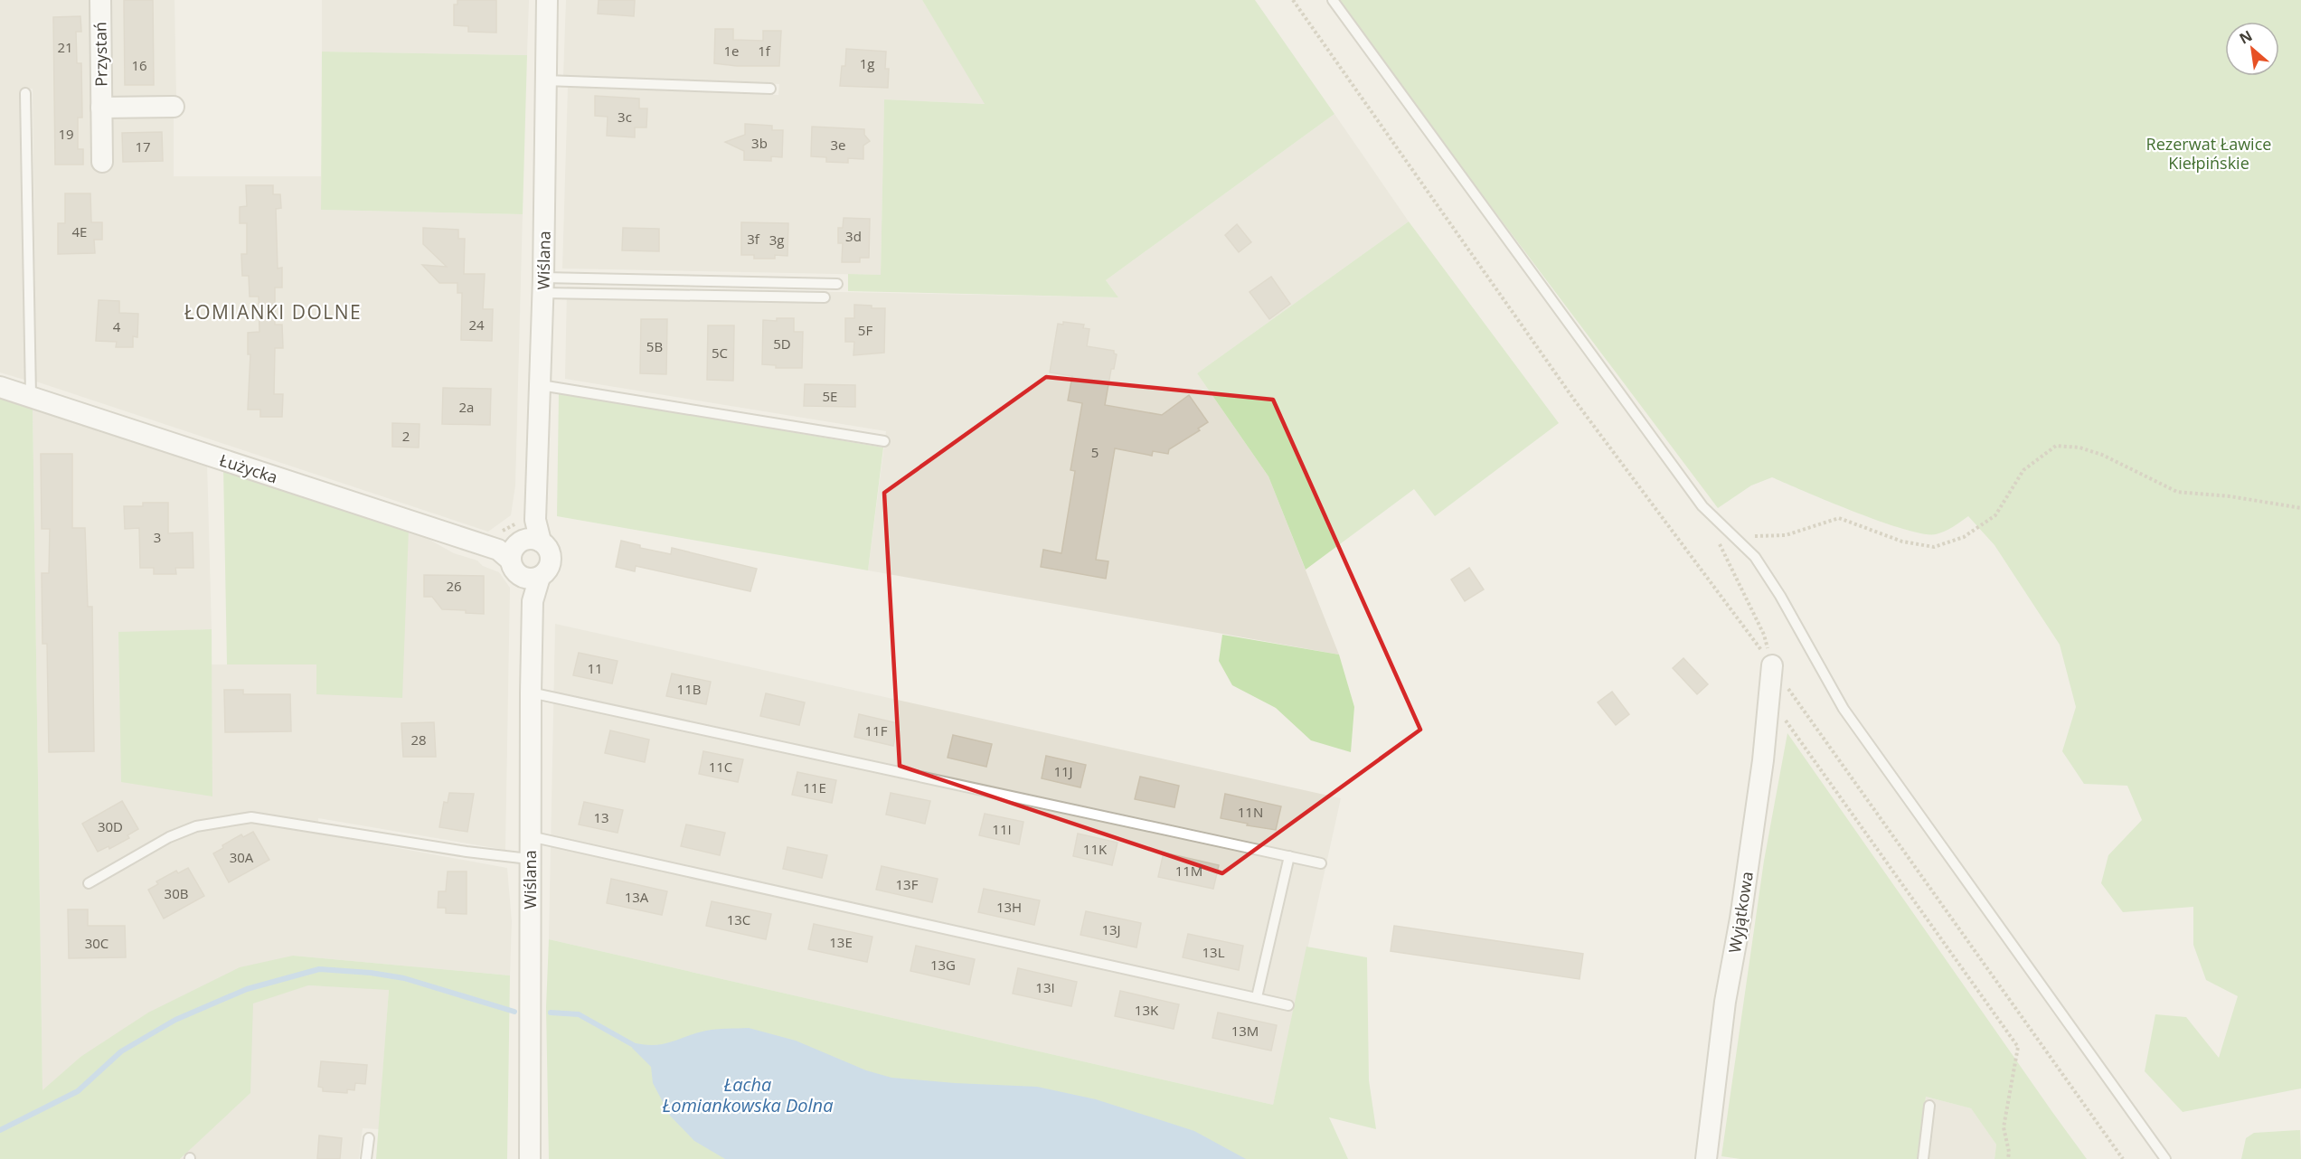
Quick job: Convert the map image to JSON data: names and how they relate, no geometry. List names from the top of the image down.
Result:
{
  "streets": {
    "street": [
      "Przystań",
      "Wiślana",
      "Łużycka",
      "Wyjątkowa"
    ]
  },
  "crossings": [
    ["Wiślana", "Łużycka"]
  ],
  "districts": ["ŁOMIANKI DOLNE"],
  "water": ["Łacha Łomiankowska Dolna"],
  "parks": ["Rezerwat Ławice Kiełpińskie"],
  "house_numbers": [
    "21",
    "1e",
    "1f",
    "1g",
    "16",
    "3c",
    "19",
    "3b",
    "3e",
    "17",
    "4E",
    "3d",
    "3f",
    "3g",
    "24",
    "4",
    "5F",
    "5D",
    "5B",
    "5C",
    "5E",
    "2a",
    "2",
    "5",
    "3",
    "26",
    "11",
    "11B",
    "11F",
    "28",
    "11C",
    "11J",
    "11E",
    "11N",
    "13",
    "30D",
    "11I",
    "11K",
    "30A",
    "11M",
    "13F",
    "30B",
    "13A",
    "13H",
    "13C",
    "13J",
    "13E",
    "30C",
    "13L",
    "13G",
    "13I",
    "13K",
    "13M"
  ],
  "north": "top left"
}
